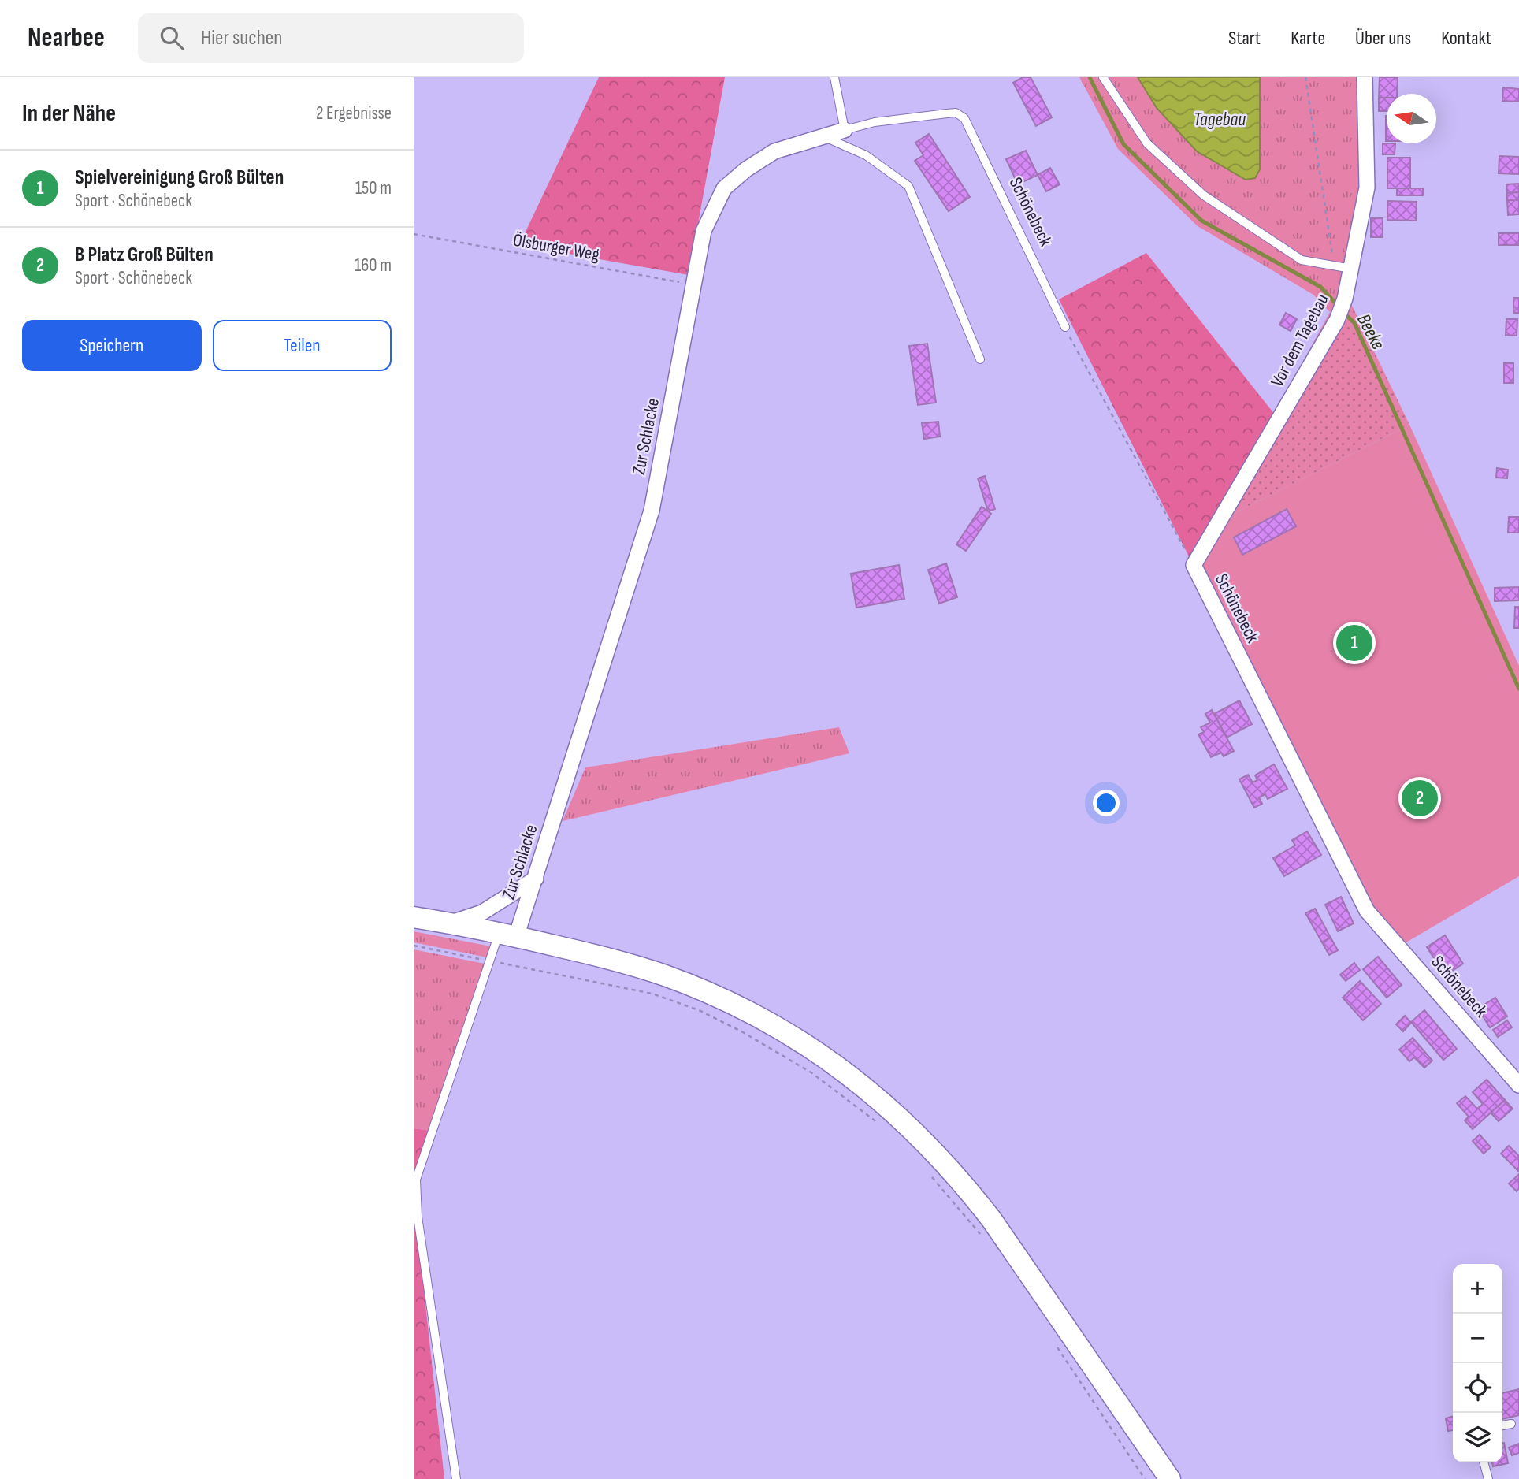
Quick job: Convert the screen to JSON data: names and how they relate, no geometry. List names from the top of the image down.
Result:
{
  "streets": {
    "street": ["Schönebeck", "Vor dem Tagebau", "Zur Schlacke"],
    "path": ["Ölsburger Weg"]
  },
  "crossings": [
    ["Schönebeck", "Vor dem Tagebau"],
    ["Schönebeck", "Zur Schlacke"],
    ["Ölsburger Weg", "Zur Schlacke"]
  ],
  "water": ["Tagebau", "Beeke"],
  "north": "left",
  "page": {
    "header": "Nearbee",
    "search": "Hier suchen",
    "nav": [
      "Start",
      "Karte",
      "Über uns",
      "Kontakt"
    ],
    "heading": ["In der Nähe", "2 Ergebnisse"],
    "list": [
      {
        "mark": "1",
        "name": "Spielvereinigung Groß Bülten",
        "note": "Sport · Schönebeck",
        "value": "150 m"
      },
      {
        "mark": "2",
        "name": "B Platz Groß Bülten",
        "note": "Sport · Schönebeck",
        "value": "160 m"
      }
    ],
    "buttons": ["Speichern", "Teilen"],
    "pins": ["1", "2"],
    "map_buttons": ["+", "−"]
  }
}
